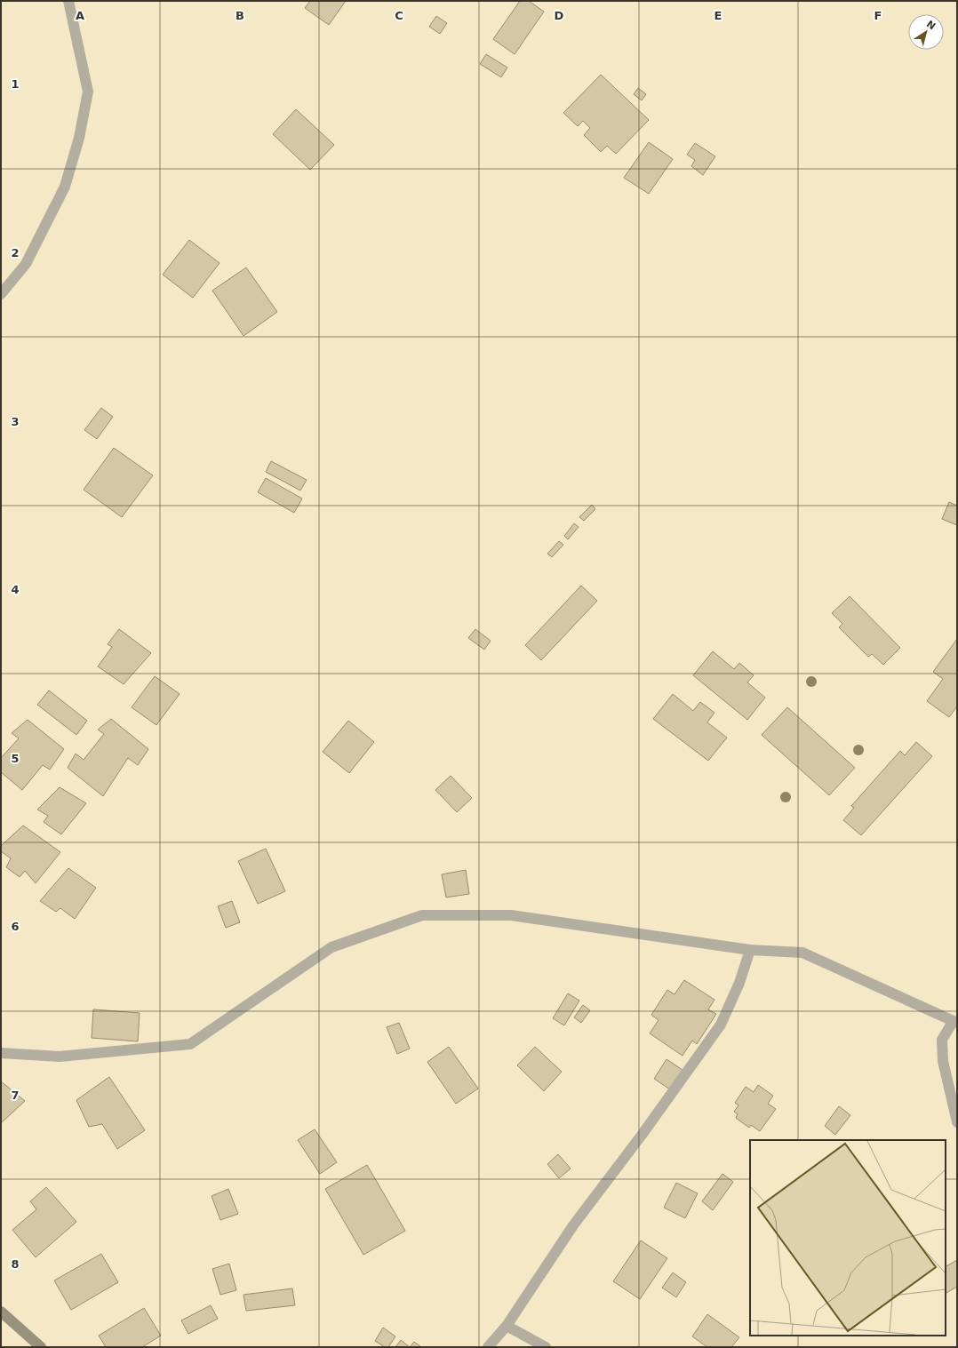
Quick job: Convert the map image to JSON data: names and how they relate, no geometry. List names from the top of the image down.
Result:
{
  "north": "top right",
  "grid": {
    "columns": [
      "A",
      "B",
      "C",
      "D",
      "E",
      "F"
    ],
    "rows": [
      "1",
      "2",
      "3",
      "4",
      "5",
      "6",
      "7",
      "8"
    ]
  }
}
